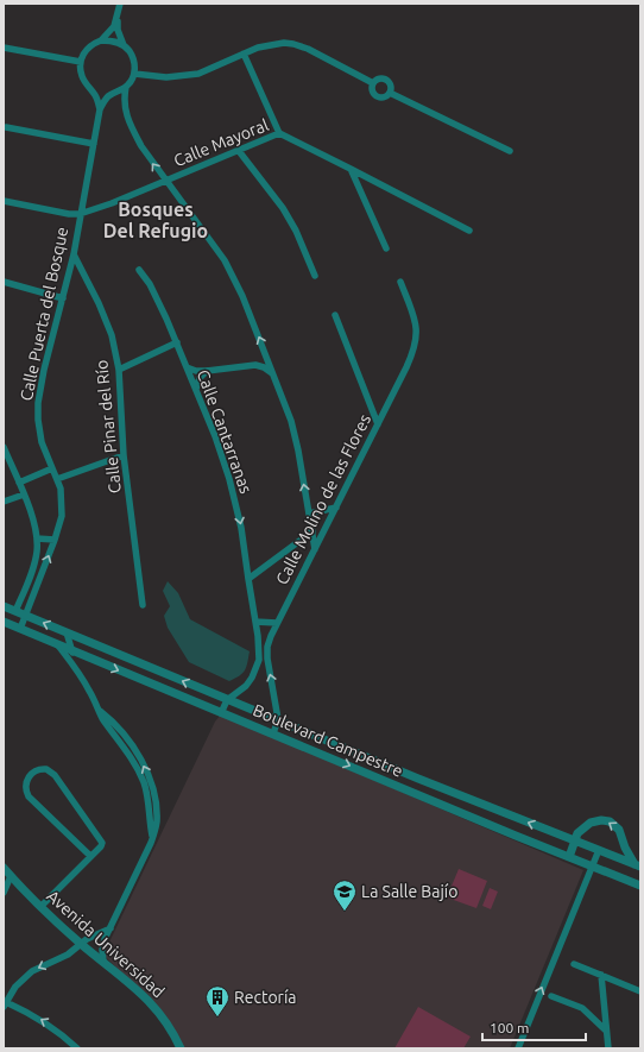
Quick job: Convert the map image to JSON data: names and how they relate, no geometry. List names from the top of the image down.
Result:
{
  "streets": {
    "street": [
      "Calle Mayoral",
      "Calle Puerta del Bosque",
      "Calle Pinar del Río",
      "Calle Cantarranas",
      "Calle Molino de las Flores",
      "Boulevard Campestre",
      "Avenida Universidad"
    ]
  },
  "crossings": [
    ["Calle Mayoral", "Calle Puerta del Bosque"],
    ["Calle Puerta del Bosque", "Calle Pinar del Río"],
    ["Calle Puerta del Bosque", "Boulevard Campestre"],
    ["Calle Cantarranas", "Boulevard Campestre"],
    ["Calle Molino de las Flores", "Boulevard Campestre"]
  ],
  "one_way": ["Calle Cantarranas"],
  "districts": ["Bosques Del Refugio"],
  "places": {
    "school or university": ["La Salle Bajío"],
    "building": ["Rectoría"]
  },
  "scale_bar": "100 m"
}
